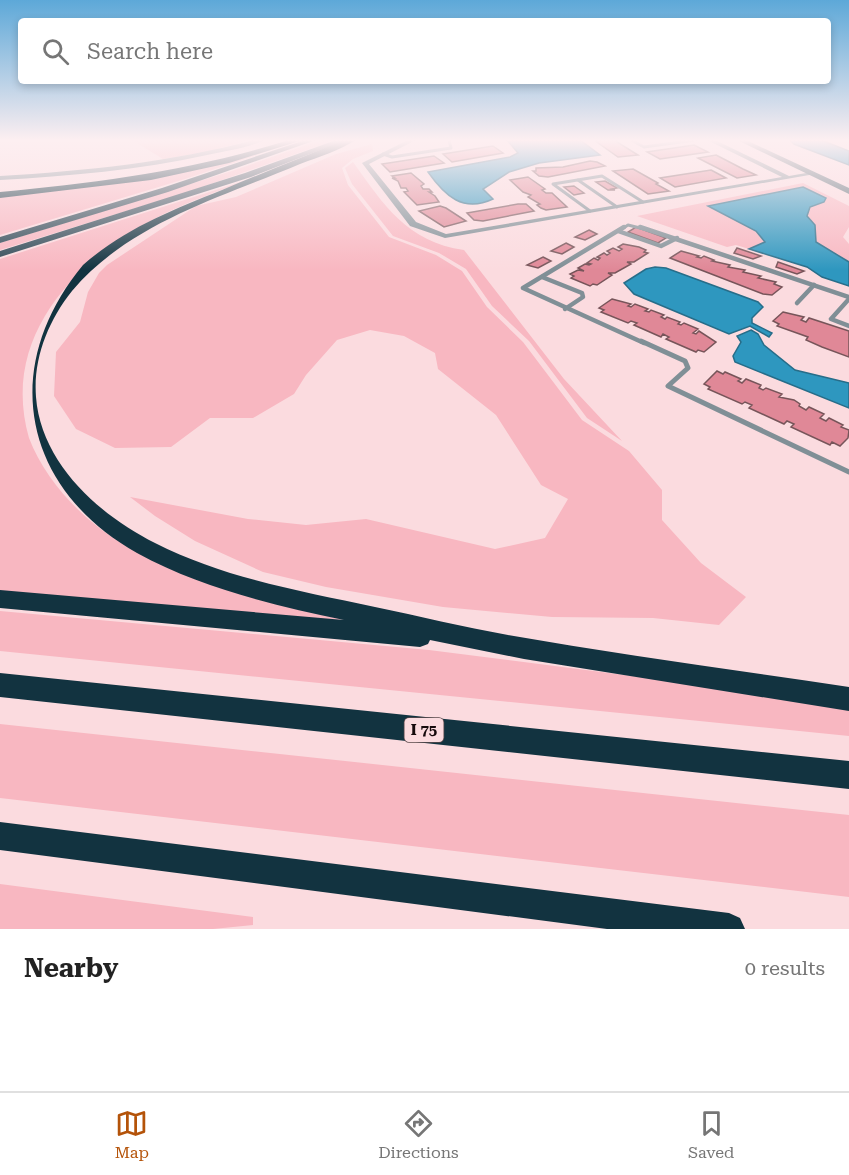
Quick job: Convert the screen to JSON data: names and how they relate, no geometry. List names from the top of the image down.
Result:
{
  "streets": {
    "highway": ["I 75"]
  },
  "page": {
    "search": "Search here",
    "heading": ["Nearby", "0 results"],
    "nav": ["Map", "Directions", "Saved"]
  }
}
